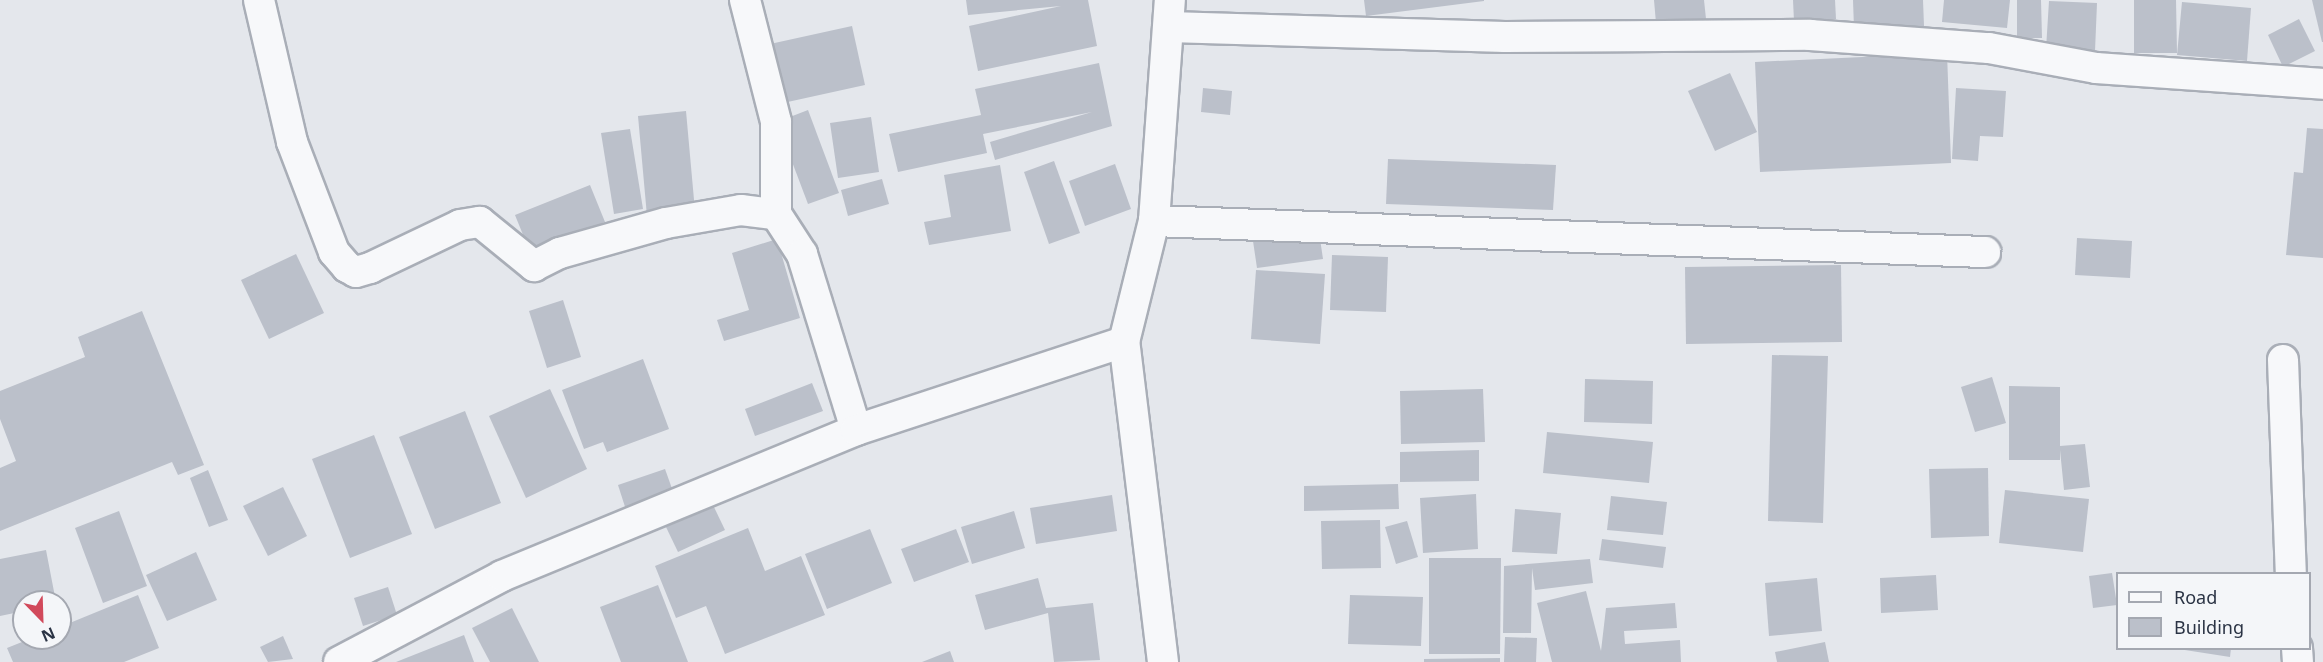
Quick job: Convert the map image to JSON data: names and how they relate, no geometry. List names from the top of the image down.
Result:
{
  "legend": ["Road", "Building"],
  "north": "bottom right"
}
